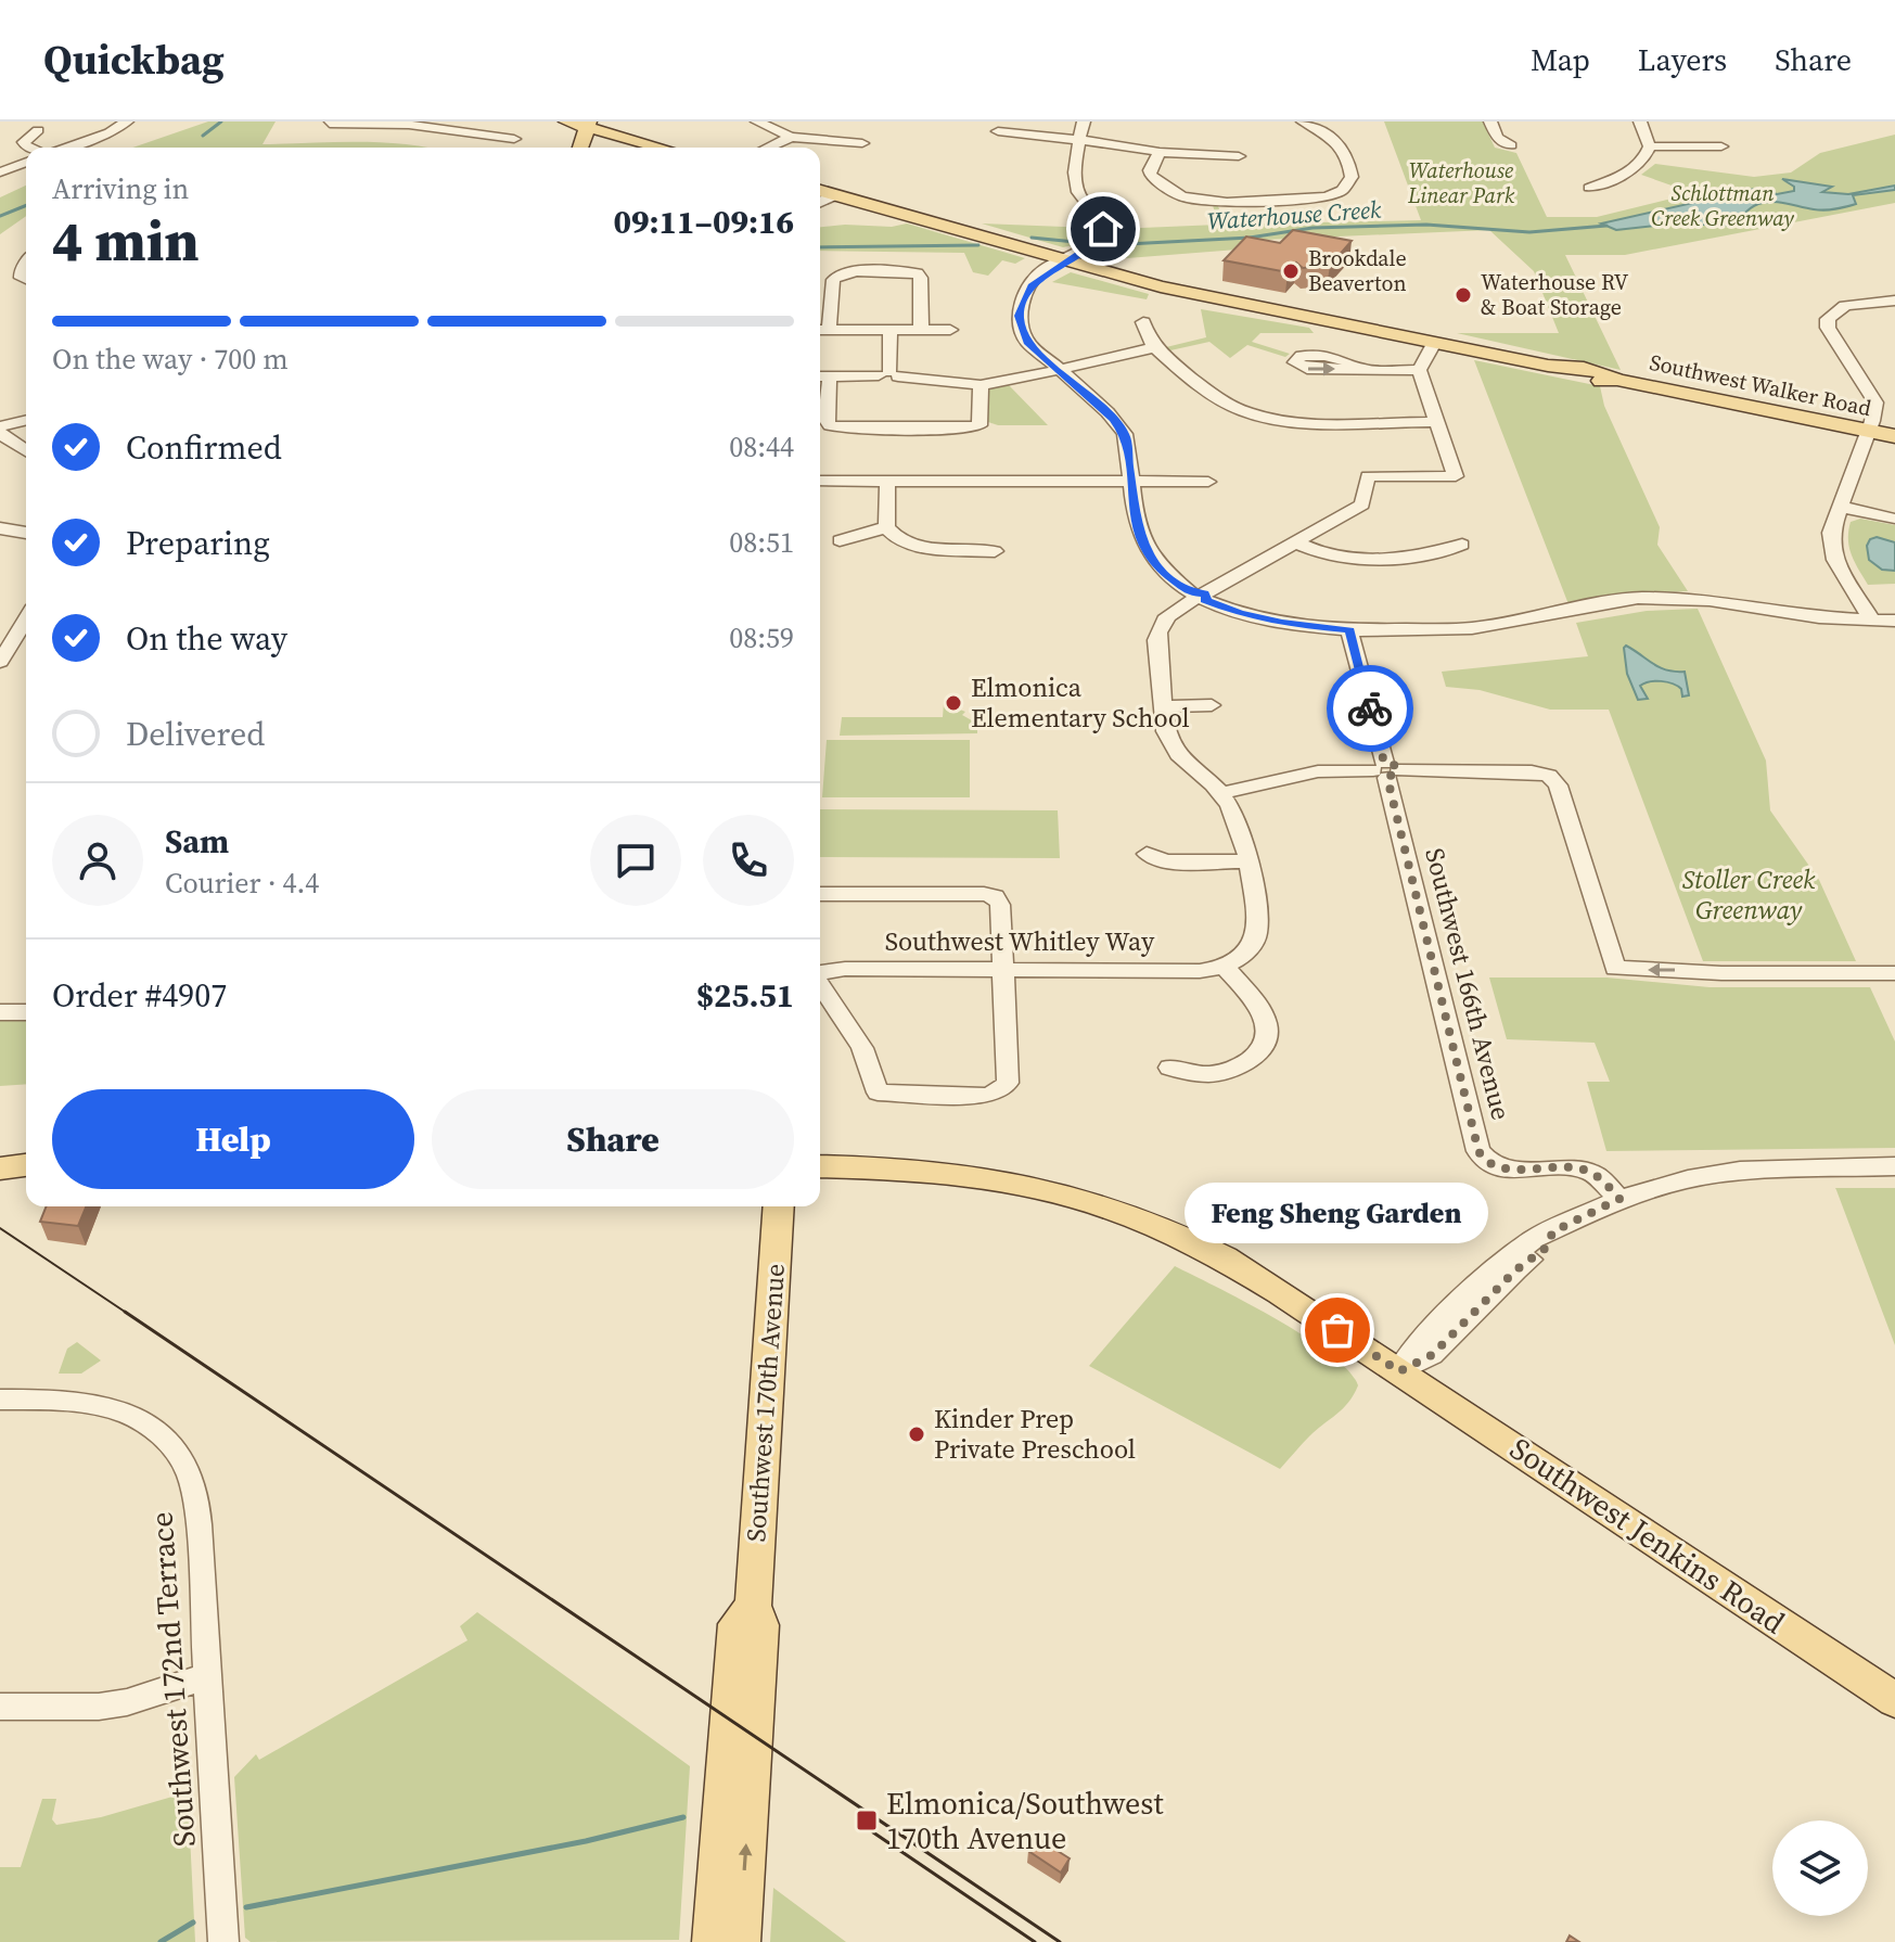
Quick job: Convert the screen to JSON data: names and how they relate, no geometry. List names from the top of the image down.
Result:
{
  "streets": {
    "main road": ["Southwest Walker Road", "Southwest 170th Avenue", "Southwest Jenkins Road"],
    "street": ["Southwest Whitley Way", "Southwest 166th Avenue", "Southwest 172nd Terrace"]
  },
  "water": ["Waterhouse Creek"],
  "parks": ["Waterhouse Linear Park", "Schlottman Creek Greenway", "Stoller Creek Greenway"],
  "places": {
    "other": [
      "Brookdale Beaverton",
      "Waterhouse RV & Boat Storage",
      "Elmonica Elementary School",
      "Feng Sheng Garden",
      "Kinder Prep Private Preschool"
    ],
    "transit": ["Elmonica/Southwest 170th Avenue"]
  },
  "page": {
    "header": "Quickbag",
    "nav": ["Map", "Layers", "Share"],
    "heading": ["4 min", "Arriving in", "09:11–09:16"],
    "panel": [
      "Sam",
      "Courier · 4.4",
      "Order #4907",
      "$25.51"
    ],
    "bar": "On the way · 700 m",
    "list": [
      ["Confirmed", "08:44"],
      ["Preparing", "08:51"],
      ["On the way", "08:59"],
      "Delivered"
    ],
    "buttons": ["Help", "Share"],
    "bubble": "Feng Sheng Garden"
  }
}
